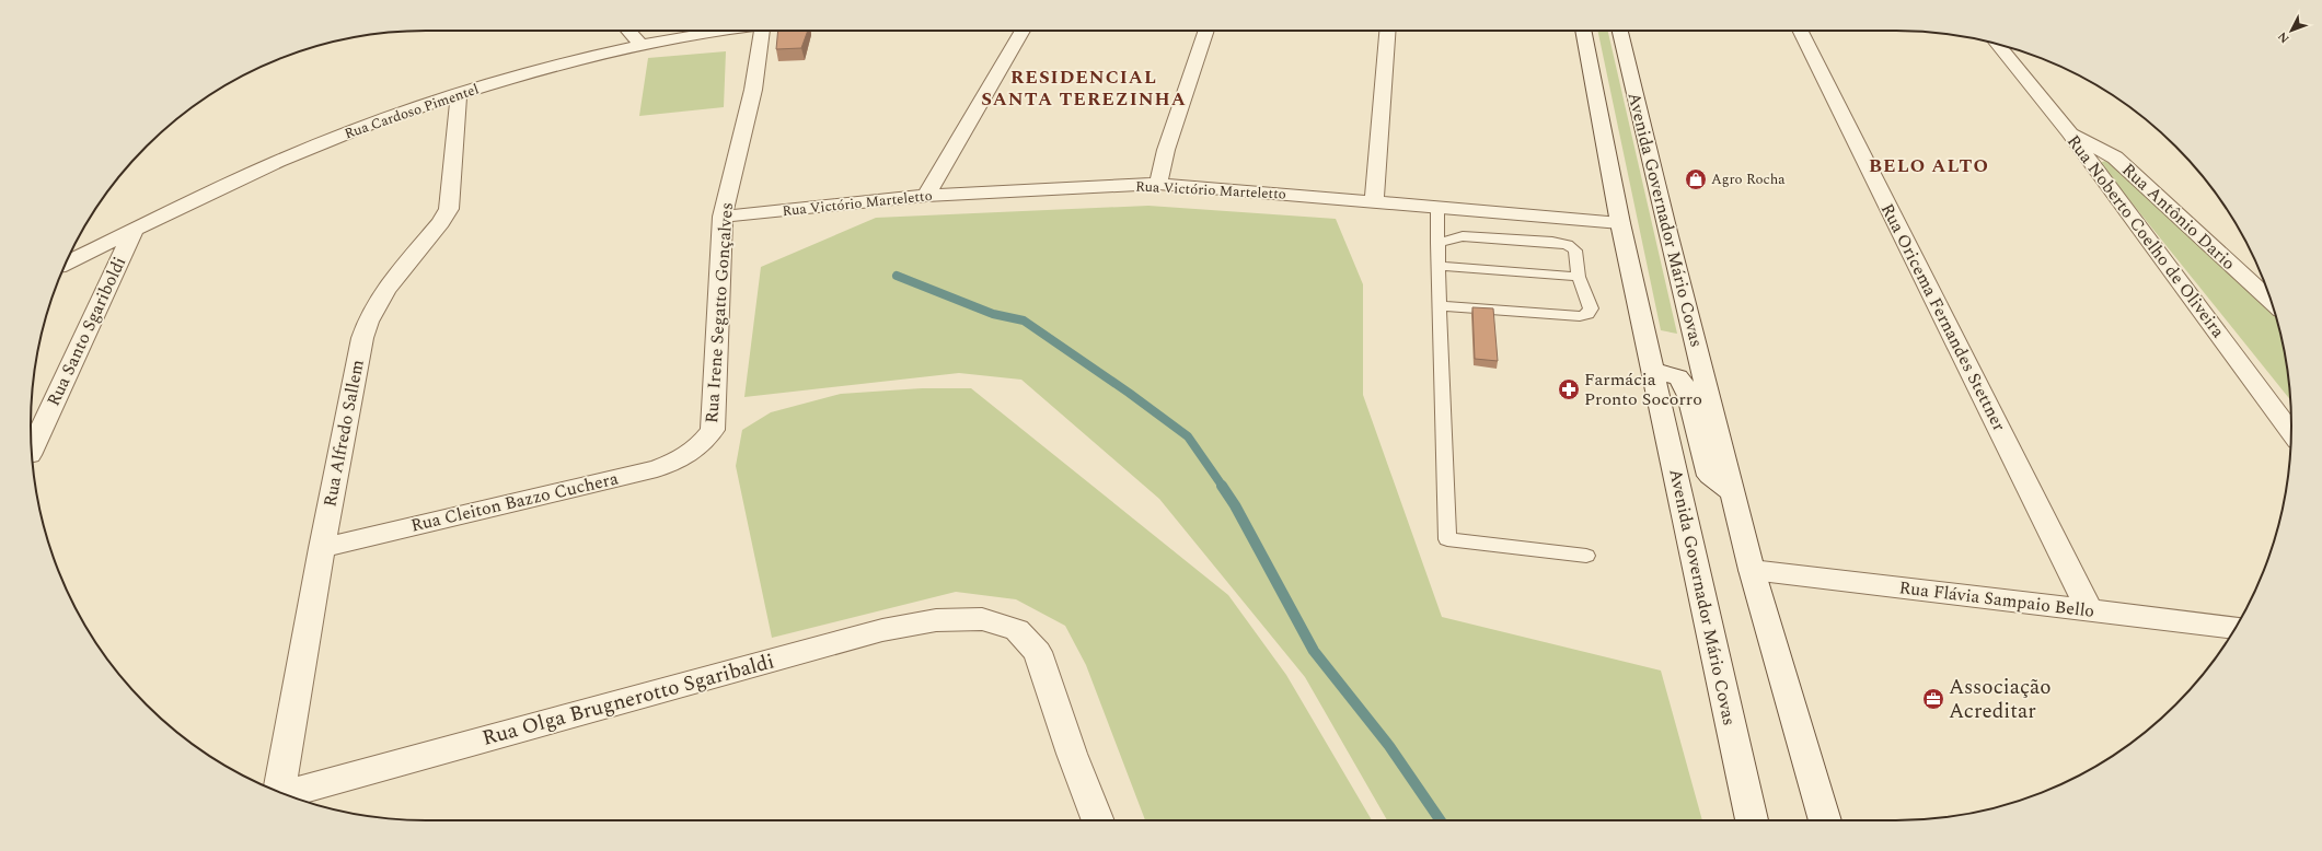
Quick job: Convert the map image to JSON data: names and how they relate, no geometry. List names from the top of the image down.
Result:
{
  "streets": {
    "street": [
      "Rua Cardoso Pimentel",
      "Rua Victório Marteletto",
      "Rua Antônio Dario",
      "Avenida Governador Mário Covas",
      "Rua Noberto Coelho de Oliveira",
      "Rua Irene Segatto Gonçalves",
      "Rua Oricema Fernandes Stettner",
      "Rua Santo Sgariboldi",
      "Rua Alfredo Sallem",
      "Rua Cleiton Bazzo Cuchera",
      "Rua Flávia Sampaio Bello",
      "Rua Olga Brugnerotto Sgaribaldi"
    ]
  },
  "crossings": [
    ["Rua Cardoso Pimentel", "Rua Santo Sgariboldi"],
    ["Rua Cardoso Pimentel", "Rua Alfredo Sallem"],
    ["Rua Victório Marteletto", "Avenida Governador Mário Covas"],
    ["Rua Victório Marteletto", "Rua Irene Segatto Gonçalves"],
    ["Rua Antônio Dario", "Rua Noberto Coelho de Oliveira"],
    ["Avenida Governador Mário Covas", "Rua Flávia Sampaio Bello"],
    ["Rua Irene Segatto Gonçalves", "Rua Cleiton Bazzo Cuchera"],
    ["Rua Oricema Fernandes Stettner", "Rua Flávia Sampaio Bello"],
    ["Rua Alfredo Sallem", "Rua Cleiton Bazzo Cuchera"]
  ],
  "districts": ["RESIDENCIAL SANTA TEREZINHA", "BELO ALTO"],
  "places": {
    "shop": ["Agro Rocha"],
    "pharmacy": ["Farmácia Pronto Socorro"],
    "office": ["Associação Acreditar"]
  },
  "north": "bottom left"
}
